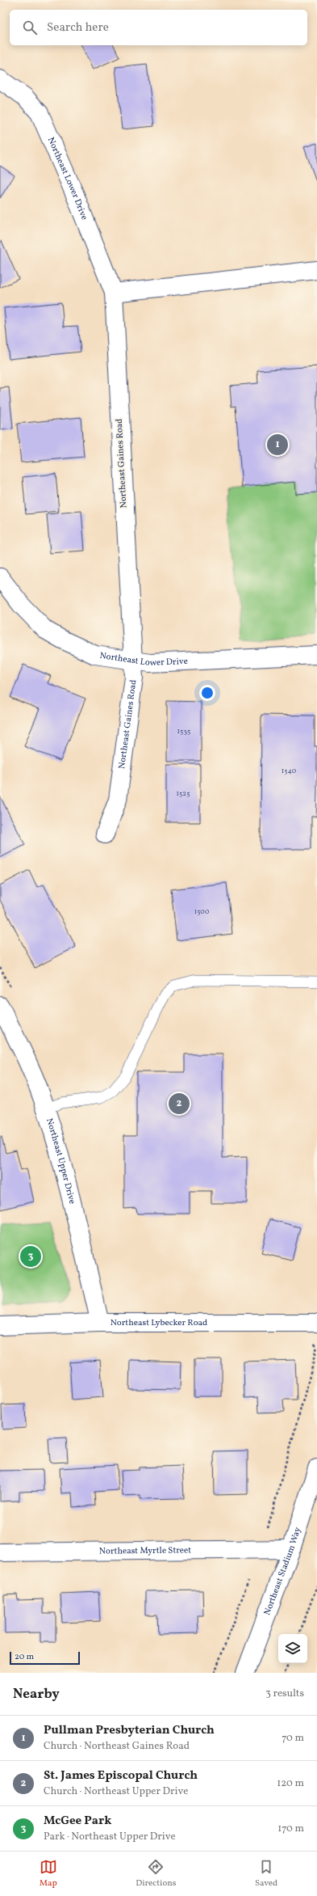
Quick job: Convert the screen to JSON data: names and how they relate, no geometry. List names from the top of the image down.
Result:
{
  "streets": {
    "street": [
      "Northeast Lower Drive",
      "Northeast Gaines Road",
      "Northeast Upper Drive",
      "Northeast Lybecker Road",
      "Northeast Myrtle Street",
      "Northeast Stadium Way"
    ]
  },
  "crossings": [
    ["Northeast Lower Drive", "Northeast Gaines Road"],
    ["Northeast Upper Drive", "Northeast Lybecker Road"],
    ["Northeast Myrtle Street", "Northeast Stadium Way"]
  ],
  "house_numbers": [
    "1535",
    "1540",
    "1525",
    "1500"
  ],
  "scale_bar": "20 m",
  "page": {
    "search": "Search here",
    "pins": ["1", "2", "3"],
    "scale": "20 m",
    "heading": ["Nearby", "3 results"],
    "list": [
      {
        "mark": "1",
        "name": "Pullman Presbyterian Church",
        "note": "Church · Northeast Gaines Road",
        "value": "70 m"
      },
      {
        "mark": "2",
        "name": "St. James Episcopal Church",
        "note": "Church · Northeast Upper Drive",
        "value": "120 m"
      },
      {
        "mark": "3",
        "name": "McGee Park",
        "note": "Park · Northeast Upper Drive",
        "value": "170 m"
      }
    ],
    "nav": ["Map", "Directions", "Saved"]
  }
}
